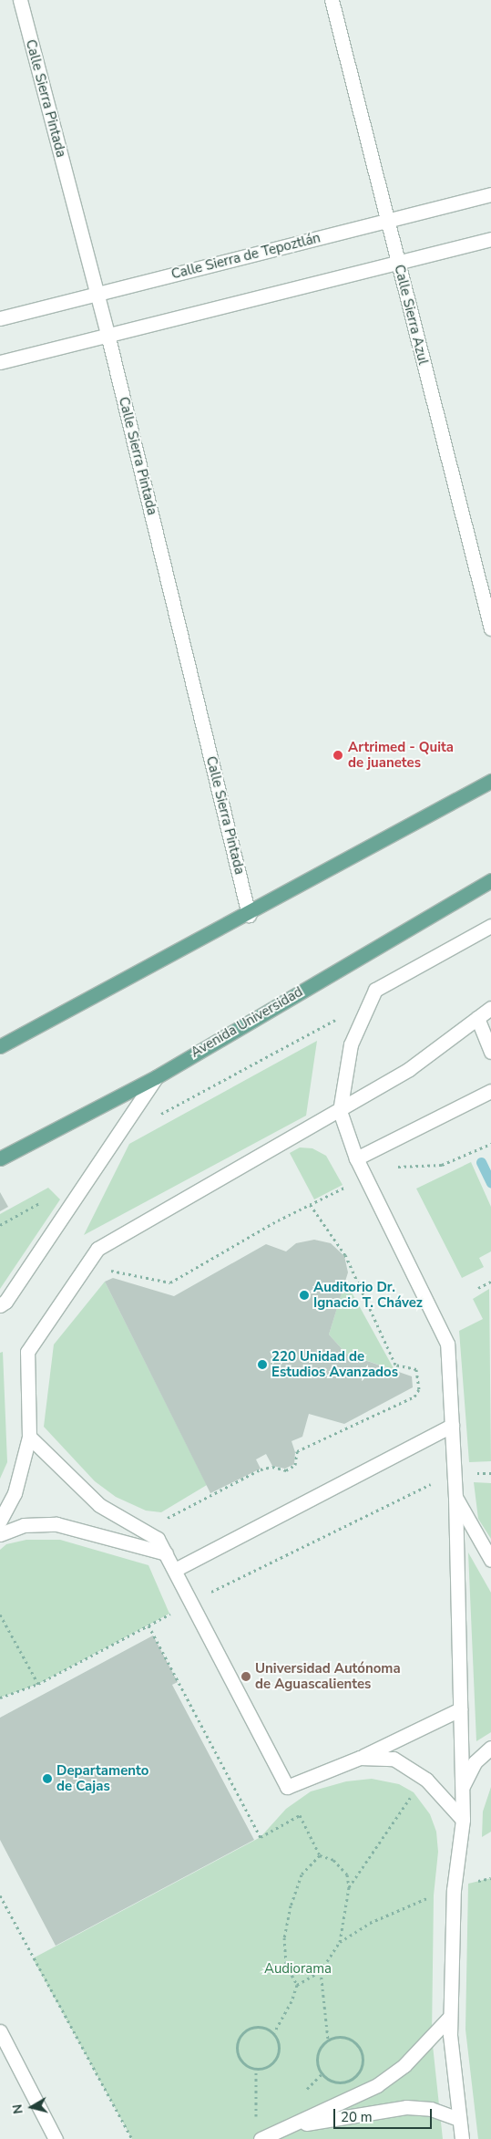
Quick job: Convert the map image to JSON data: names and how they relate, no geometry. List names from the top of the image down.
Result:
{
  "streets": {
    "main road": ["Avenida Universidad"],
    "street": ["Calle Sierra Pintada", "Calle Sierra de Tepoztlán", "Calle Sierra Azul"]
  },
  "crossings": [
    ["Calle Sierra Pintada", "Calle Sierra de Tepoztlán"],
    ["Calle Sierra de Tepoztlán", "Calle Sierra Azul"]
  ],
  "parks": ["Audiorama"],
  "places": [
    "Artrimed - Quita de juanetes",
    "Auditorio Dr. Ignacio T. Chávez",
    "220 Unidad de Estudios Avanzados",
    "Universidad Autónoma de Aguascalientes",
    "Departamento de Cajas"
  ],
  "scale_bar": "20 m",
  "north": "left"
}
